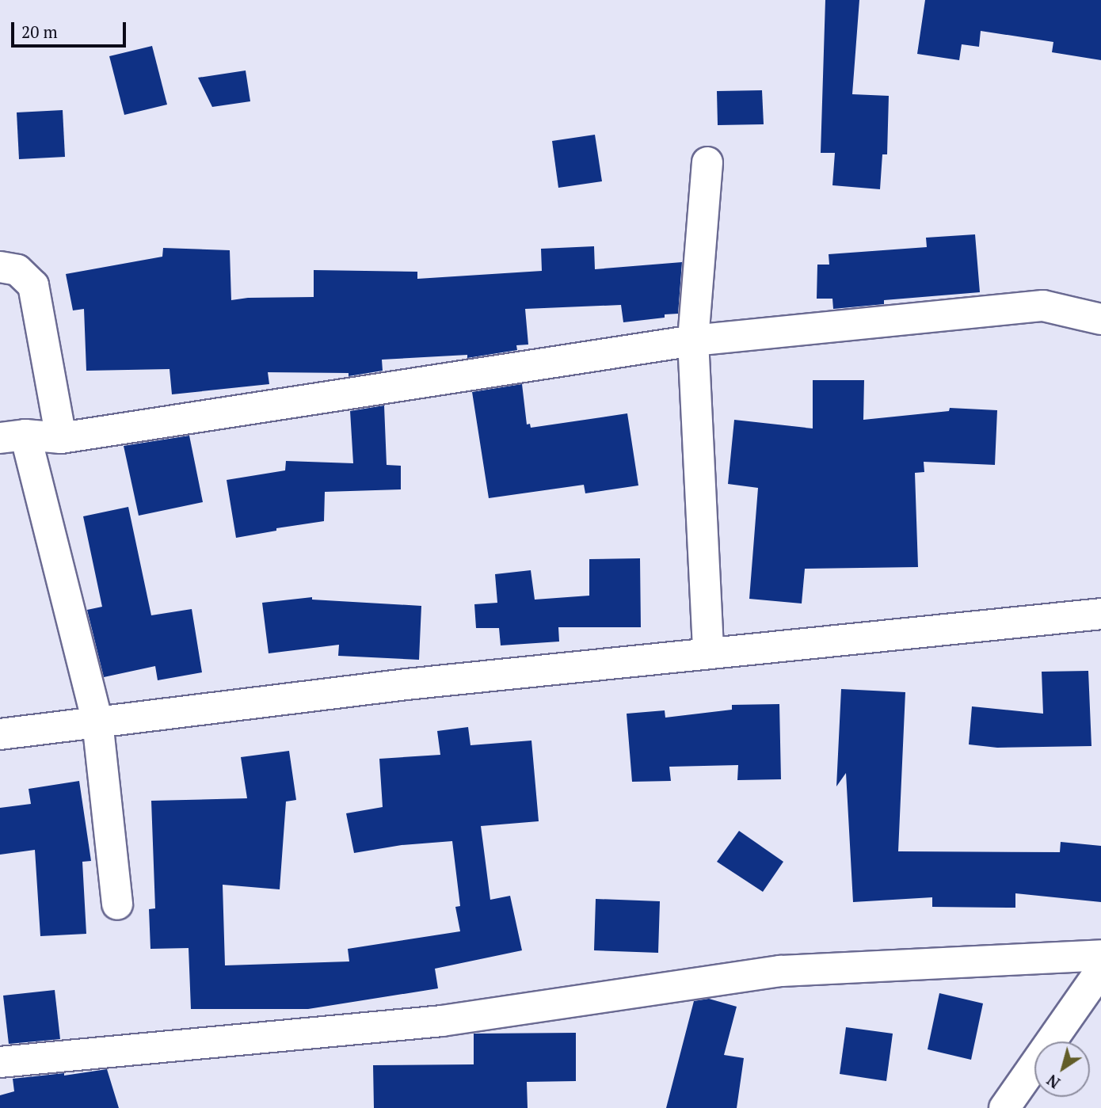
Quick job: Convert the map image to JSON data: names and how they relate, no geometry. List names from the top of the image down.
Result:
{
  "scale_bar": "20 m",
  "north": "bottom left"
}
